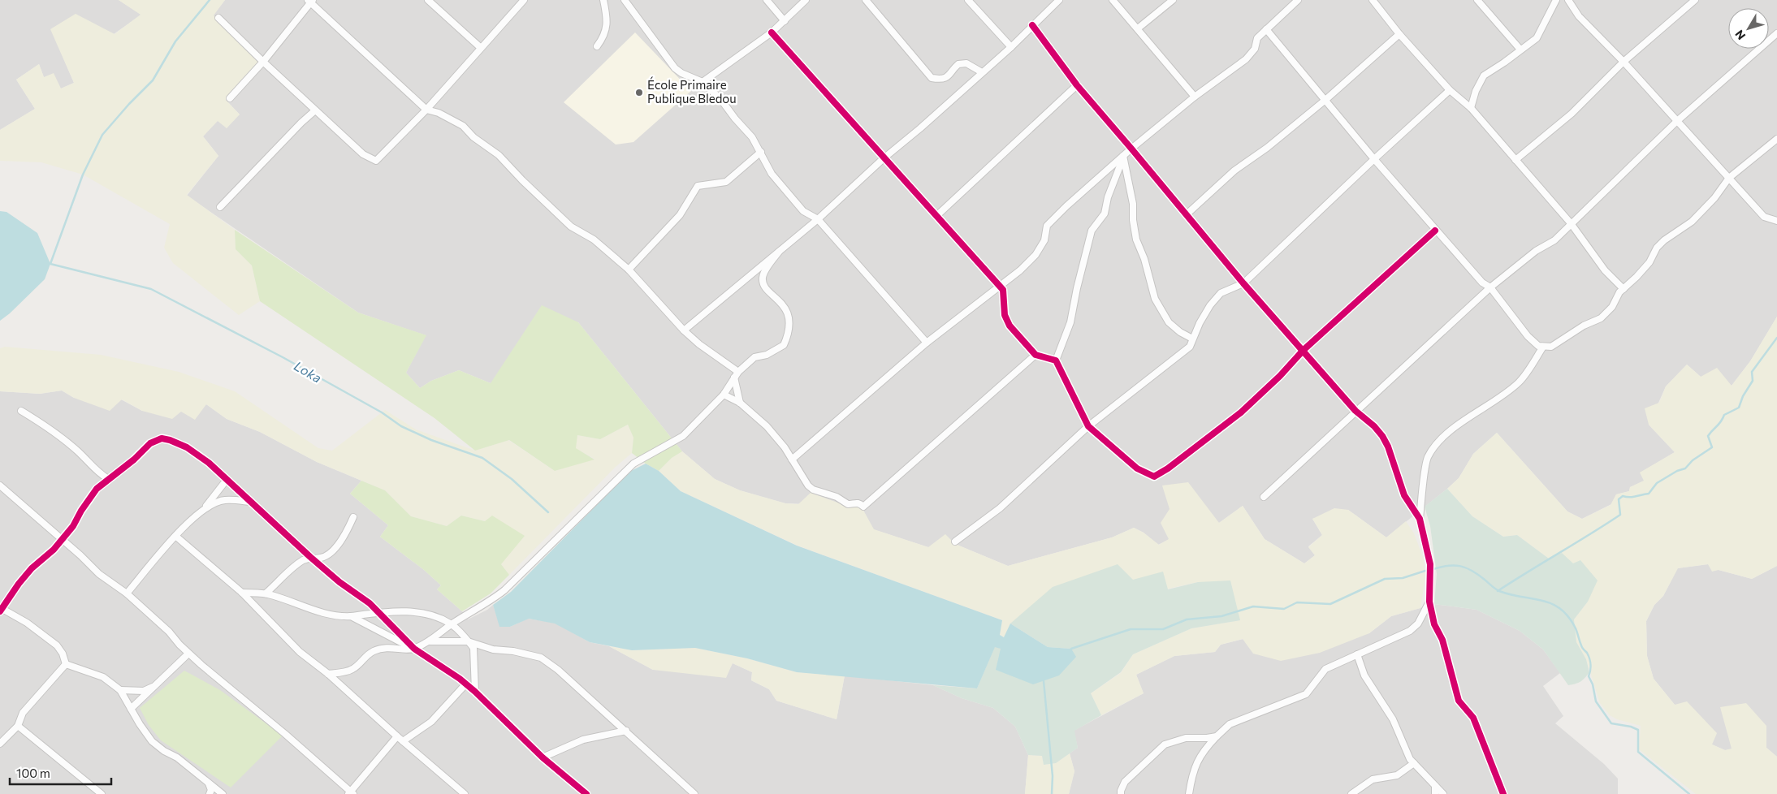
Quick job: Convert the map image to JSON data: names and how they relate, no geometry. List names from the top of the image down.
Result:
{
  "water": ["Loka"],
  "places": ["École Primaire Publique Bledou"],
  "scale_bar": "100 m",
  "north": "bottom left"
}
